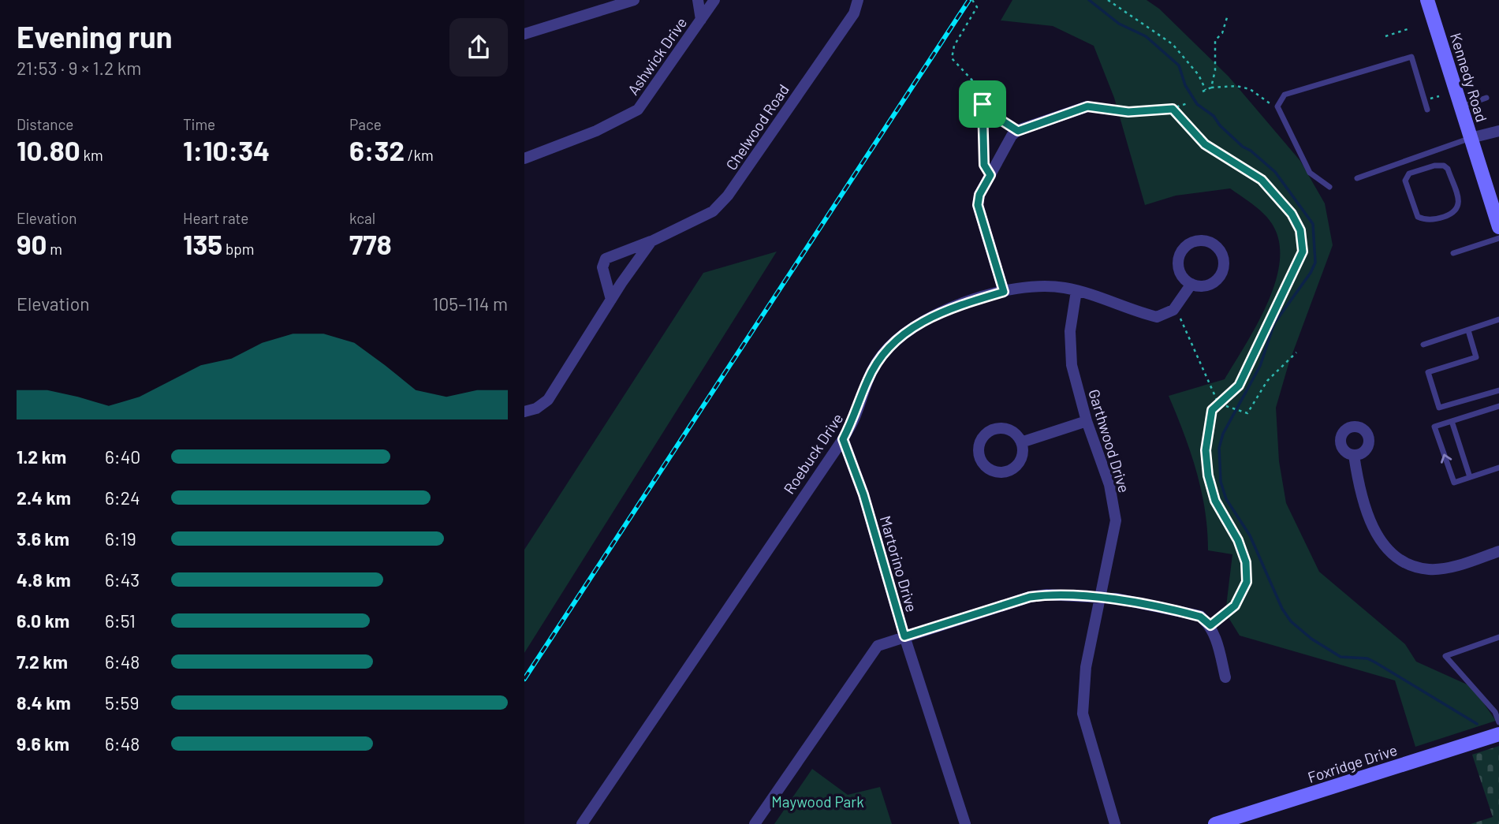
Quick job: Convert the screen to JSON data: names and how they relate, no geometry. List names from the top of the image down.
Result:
{
  "streets": {
    "street": [
      "Ashwick Drive",
      "Kennedy Road",
      "Chelwood Road",
      "Garthwood Drive",
      "Roebuck Drive",
      "Martorino Drive",
      "Foxridge Drive"
    ]
  },
  "crossings": [
    ["Garthwood Drive", "Roebuck Drive"],
    ["Roebuck Drive", "Martorino Drive"]
  ],
  "parks": ["Maywood Park"],
  "page": {
    "heading": ["Evening run", "21:53 · 9 × 1.2 km"],
    "stats": [
      ["Distance", "10.80 km"],
      ["Time", "1:10:34"],
      ["Pace", "6:32 /km"],
      ["Elevation", "90 m"],
      ["Heart rate", "135 bpm"],
      ["kcal", "778"]
    ],
    "chart": ["Elevation", "105–114 m"],
    "list": [
      {
        "name": "1.2 km",
        "note": "6:40"
      },
      {
        "name": "2.4 km",
        "note": "6:24"
      },
      {
        "name": "3.6 km",
        "note": "6:19"
      },
      {
        "name": "4.8 km",
        "note": "6:43"
      },
      {
        "name": "6.0 km",
        "note": "6:51"
      },
      {
        "name": "7.2 km",
        "note": "6:48"
      },
      {
        "name": "8.4 km",
        "note": "5:59"
      },
      {
        "name": "9.6 km",
        "note": "6:48"
      }
    ]
  }
}
